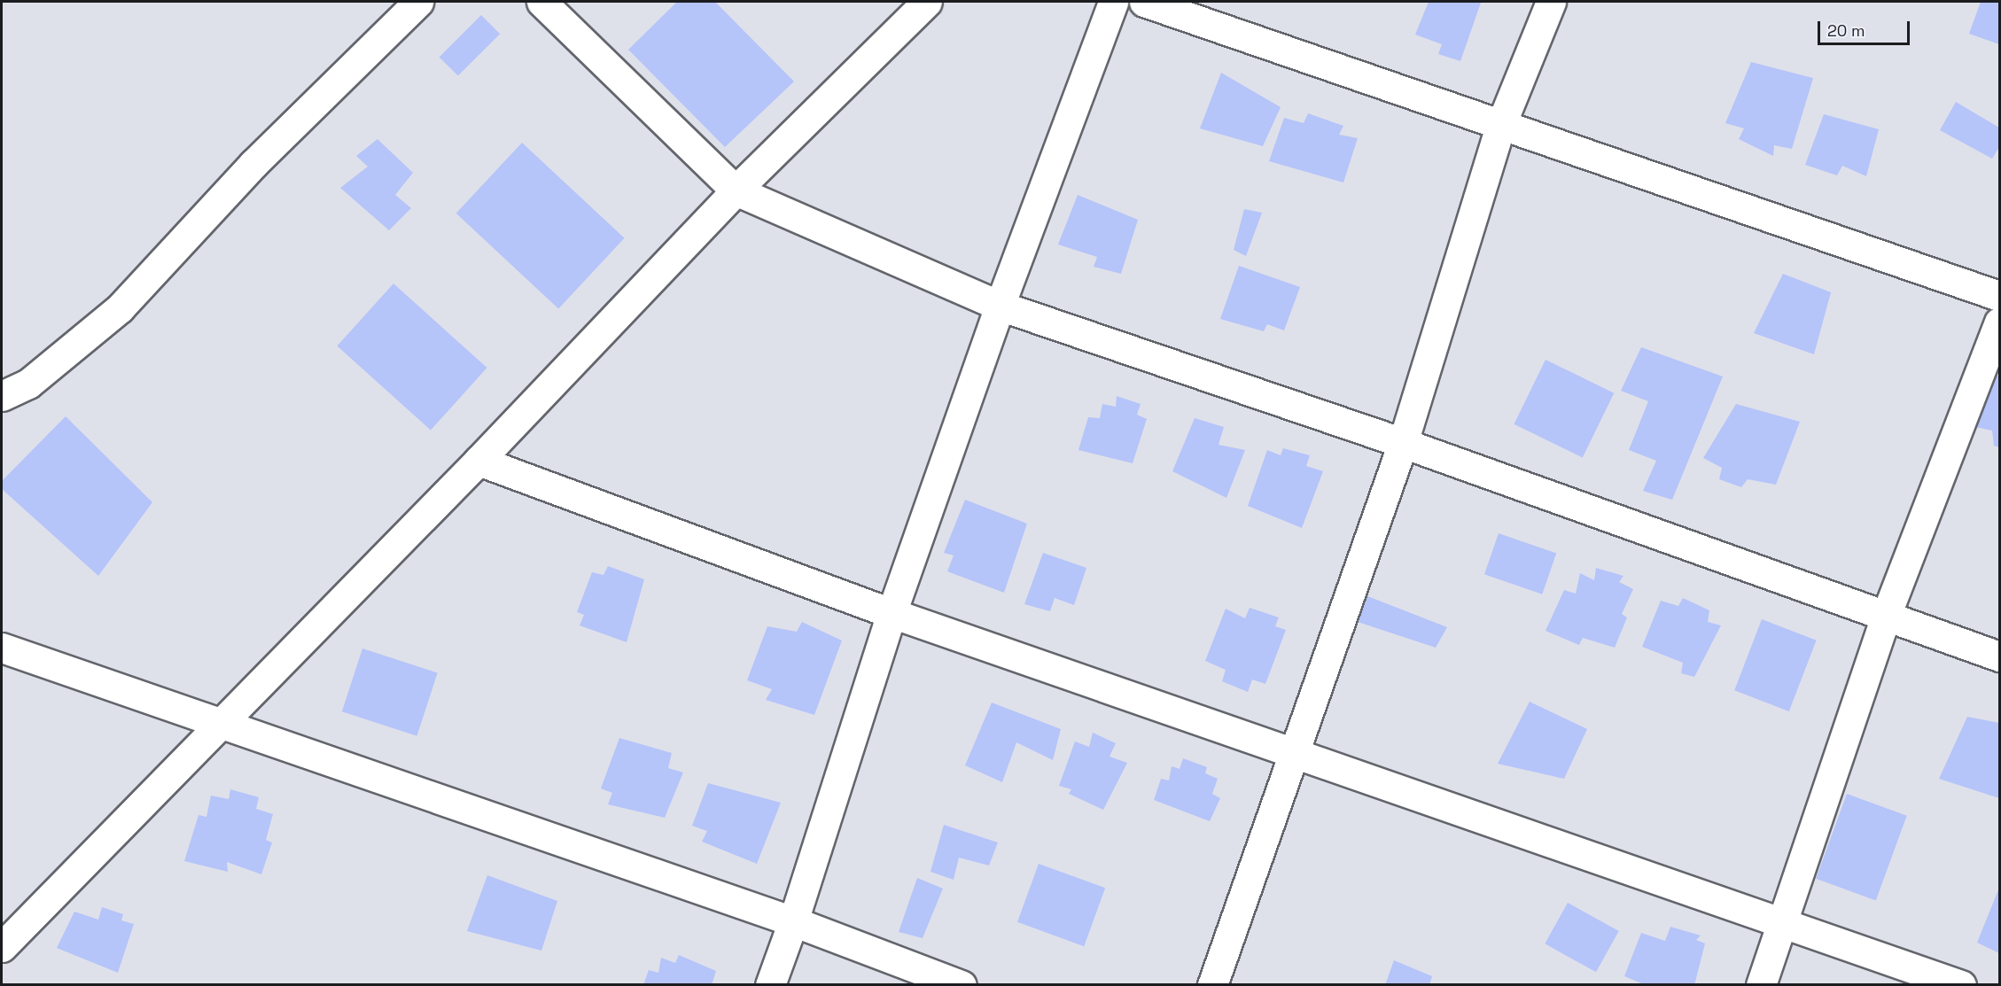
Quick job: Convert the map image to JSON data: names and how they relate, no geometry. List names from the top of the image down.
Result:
{
  "scale_bar": "20 m"
}
